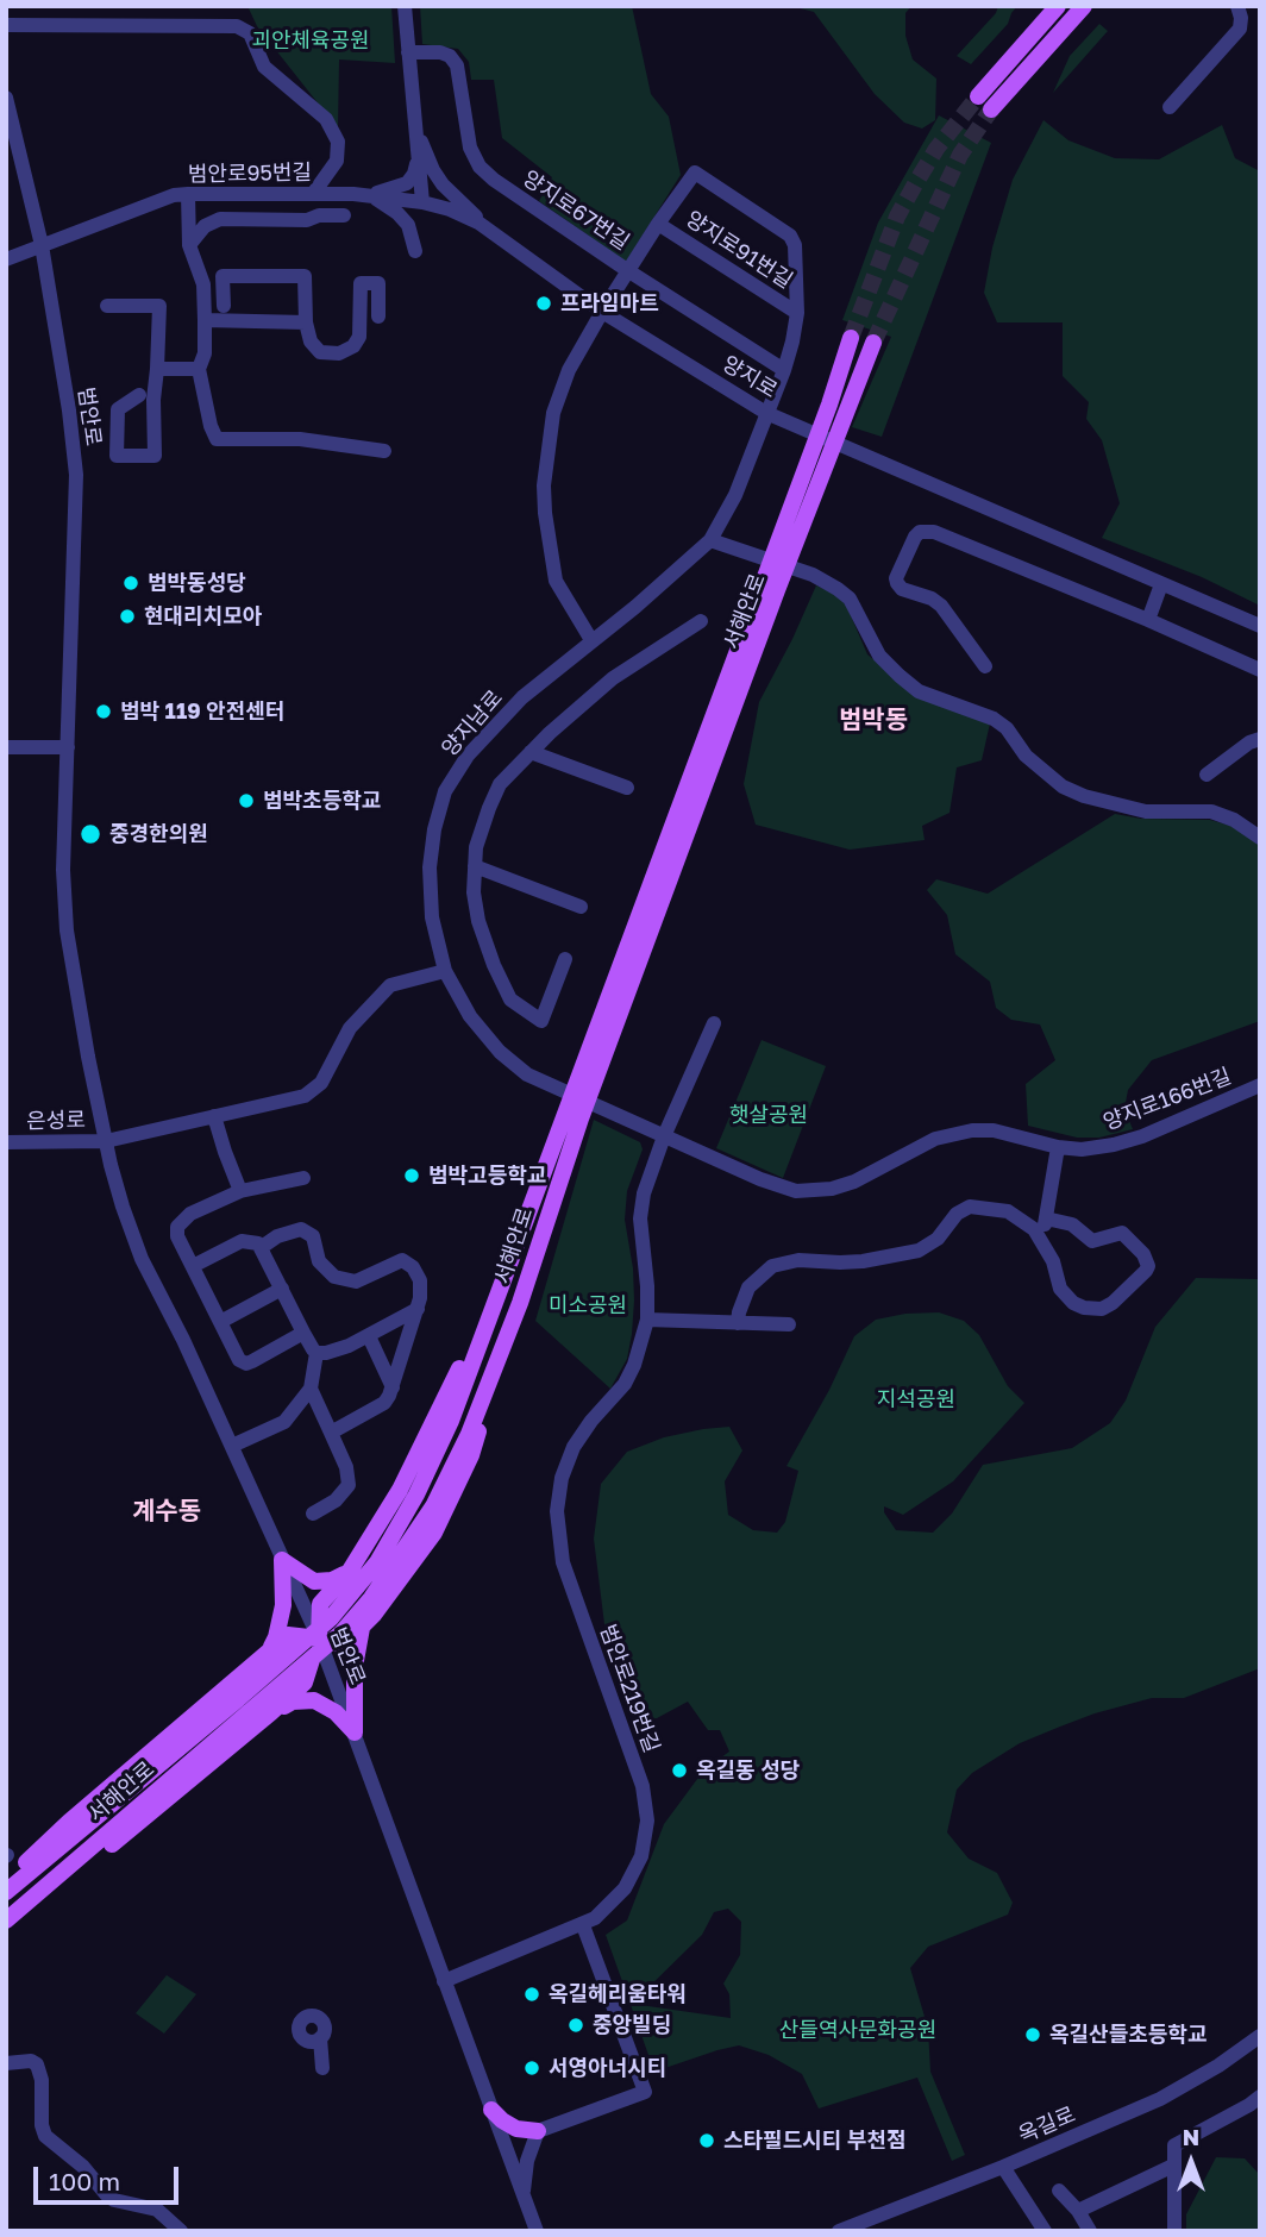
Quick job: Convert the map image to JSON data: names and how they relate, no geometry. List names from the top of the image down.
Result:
{
  "streets": {
    "main road": ["서해안로"],
    "street": [
      "범안로95번길",
      "양지로67번길",
      "양지로91번길",
      "양지로",
      "범안로",
      "양지남로",
      "양지로166번길",
      "은성로",
      "범안로219번길",
      "옥길로"
    ]
  },
  "crossings": [
    ["범안로95번길", "양지로"],
    ["범안로95번길", "범안로"],
    ["양지로67번길", "양지로91번길"],
    ["양지로67번길", "양지남로"],
    ["양지로91번길", "양지로"],
    ["양지로91번길", "양지남로"],
    ["양지로", "양지남로"],
    ["범안로", "은성로"],
    ["범안로", "범안로219번길"],
    ["양지남로", "양지로166번길"],
    ["양지남로", "범안로219번길"],
    ["양지로166번길", "범안로219번길"]
  ],
  "districts": ["범박동", "계수동"],
  "parks": [
    "괴안체육공원",
    "햇살공원",
    "미소공원",
    "지석공원",
    "산들역사문화공원"
  ],
  "places": [
    "프라임마트",
    "범박동성당",
    "현대리치모아",
    "범박 119 안전센터",
    "범박초등학교",
    "중경한의원",
    "범박고등학교",
    "옥길동 성당",
    "옥길헤리움타워",
    "중앙빌딩",
    "옥길산들초등학교",
    "서영아너시티",
    "스타필드시티 부천점"
  ],
  "scale_bar": "100 m",
  "north": "top"
}
